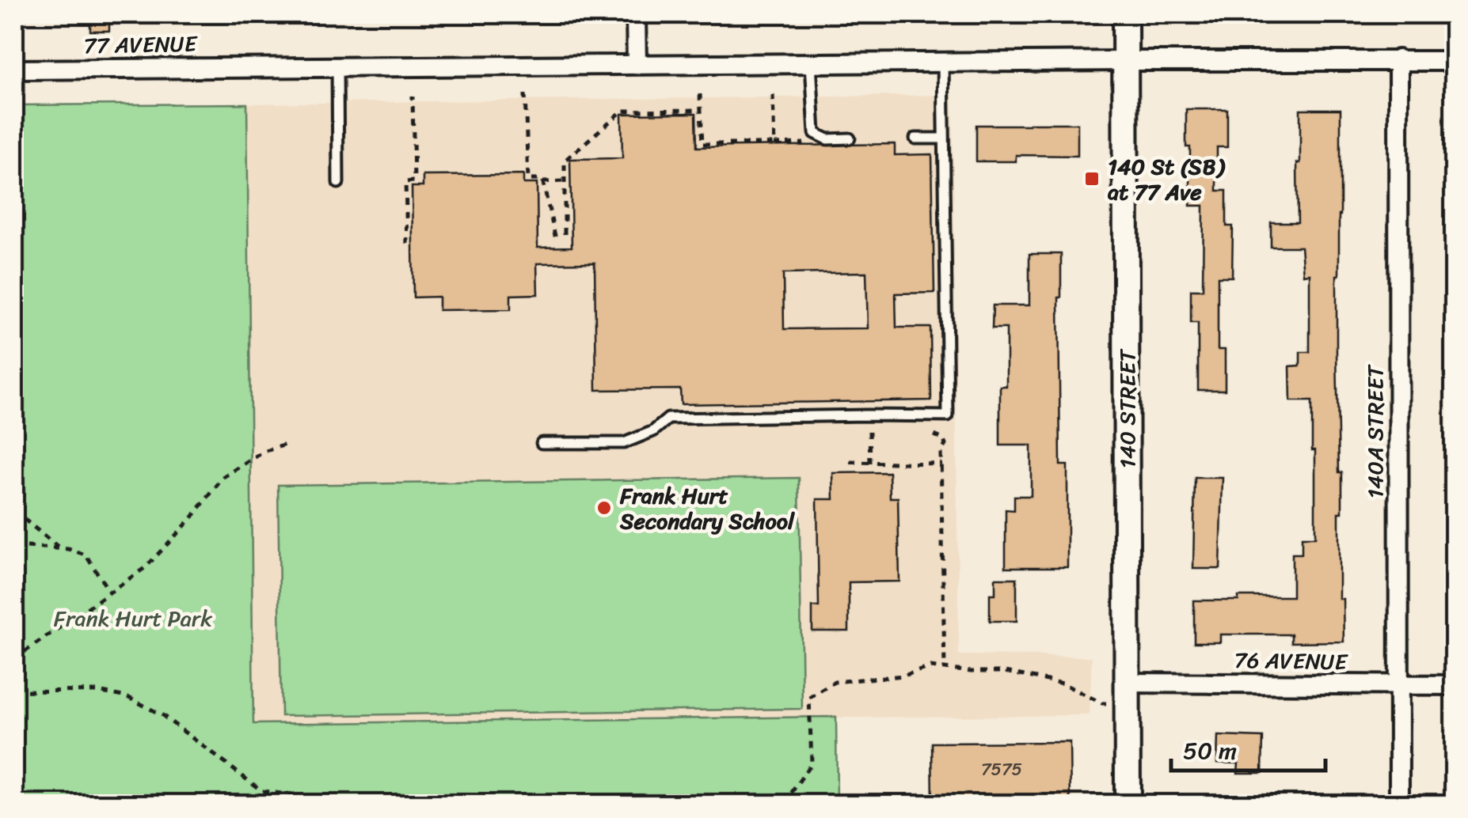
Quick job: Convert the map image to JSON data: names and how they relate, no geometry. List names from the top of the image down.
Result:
{
  "streets": {
    "main road": ["140 STREET"],
    "street": ["77 AVENUE", "140A STREET", "76 AVENUE"]
  },
  "crossings": [
    ["77 AVENUE", "140 STREET"],
    ["77 AVENUE", "140A STREET"],
    ["140 STREET", "76 AVENUE"],
    ["140A STREET", "76 AVENUE"]
  ],
  "parks": ["Frank Hurt Park"],
  "places": {
    "transit": ["140 St (SB) at 77 Ave"],
    "other": ["Frank Hurt Secondary School"]
  },
  "house_numbers": ["7575"],
  "scale_bar": "50 m"
}
